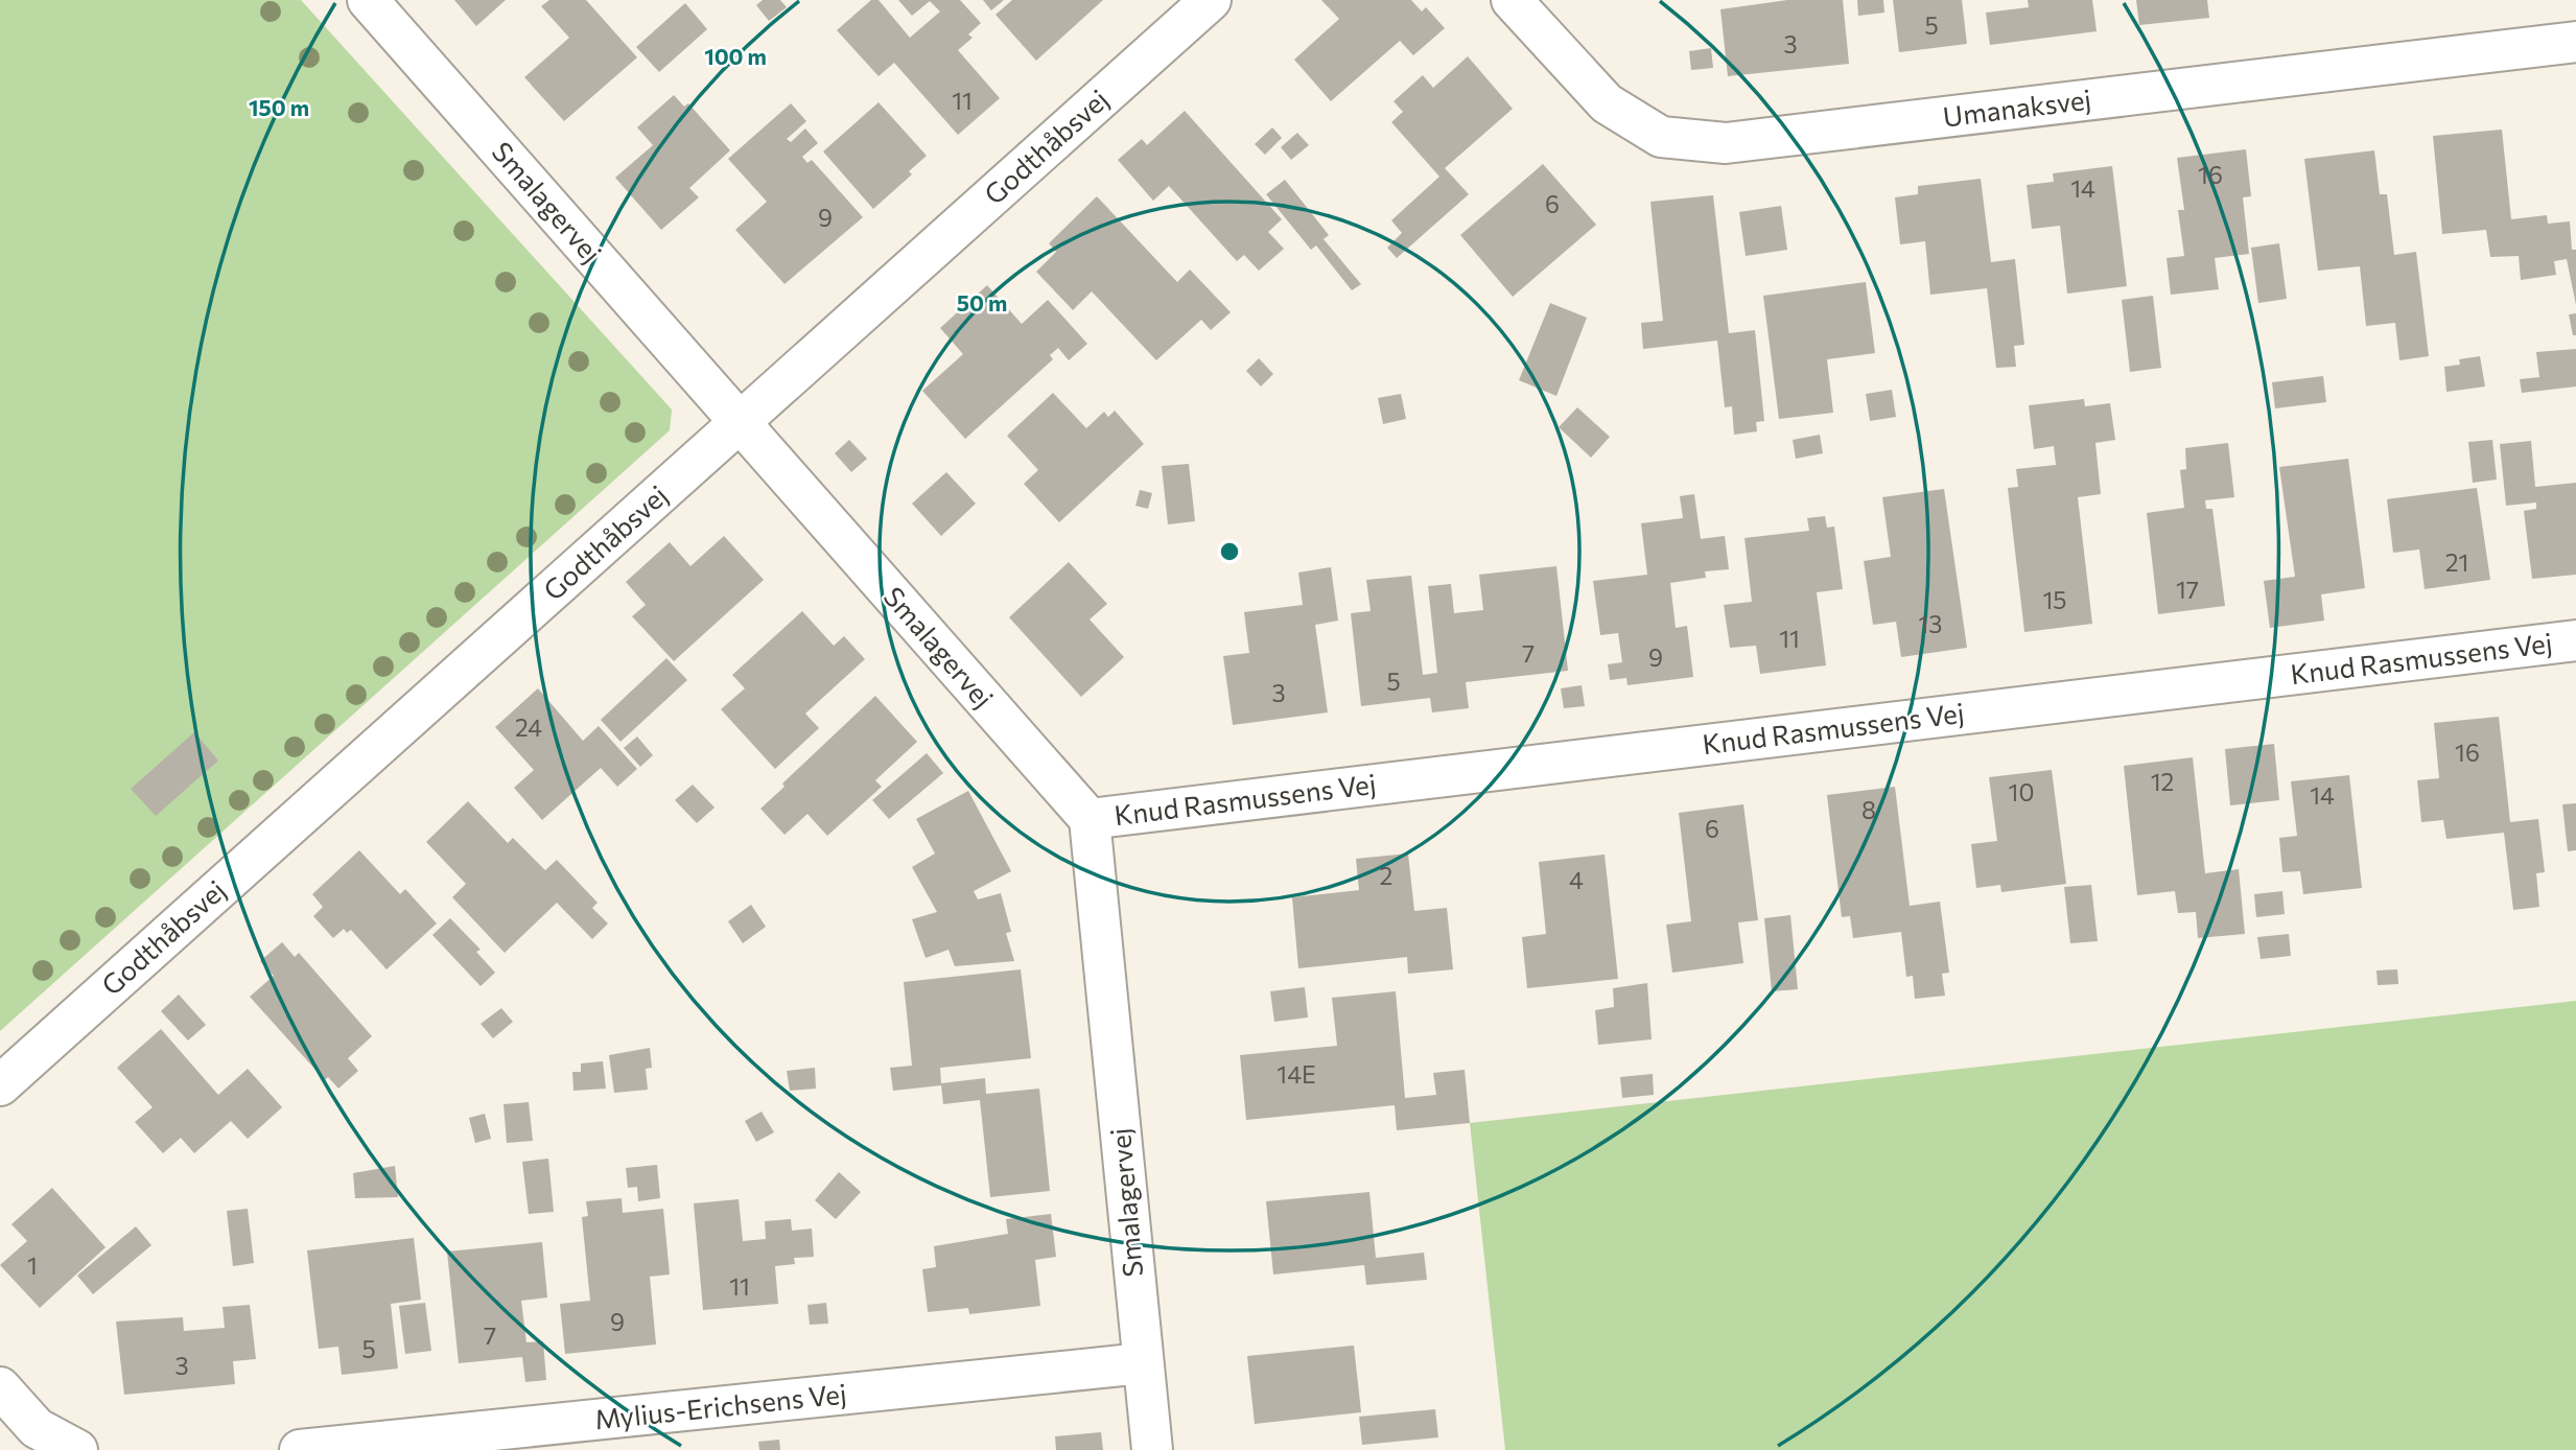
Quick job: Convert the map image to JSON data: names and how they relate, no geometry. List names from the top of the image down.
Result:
{
  "streets": {
    "street": [
      "Umanaksvej",
      "Godthåbsvej",
      "Smalagervej",
      "Knud Rasmussens Vej",
      "Mylius-Erichsens Vej"
    ]
  },
  "crossings": [
    ["Godthåbsvej", "Smalagervej"],
    ["Smalagervej", "Knud Rasmussens Vej"],
    ["Smalagervej", "Mylius-Erichsens Vej"]
  ],
  "house_numbers": [
    "5",
    "3",
    "11",
    "16",
    "14",
    "6",
    "9",
    "21",
    "17",
    "15",
    "13",
    "11",
    "7",
    "9",
    "5",
    "3",
    "24",
    "16",
    "12",
    "10",
    "14",
    "8",
    "6",
    "2",
    "4",
    "14E",
    "1",
    "11",
    "9",
    "7",
    "5",
    "3"
  ],
  "rings": ["100 m", "150 m", "50 m"]
}
